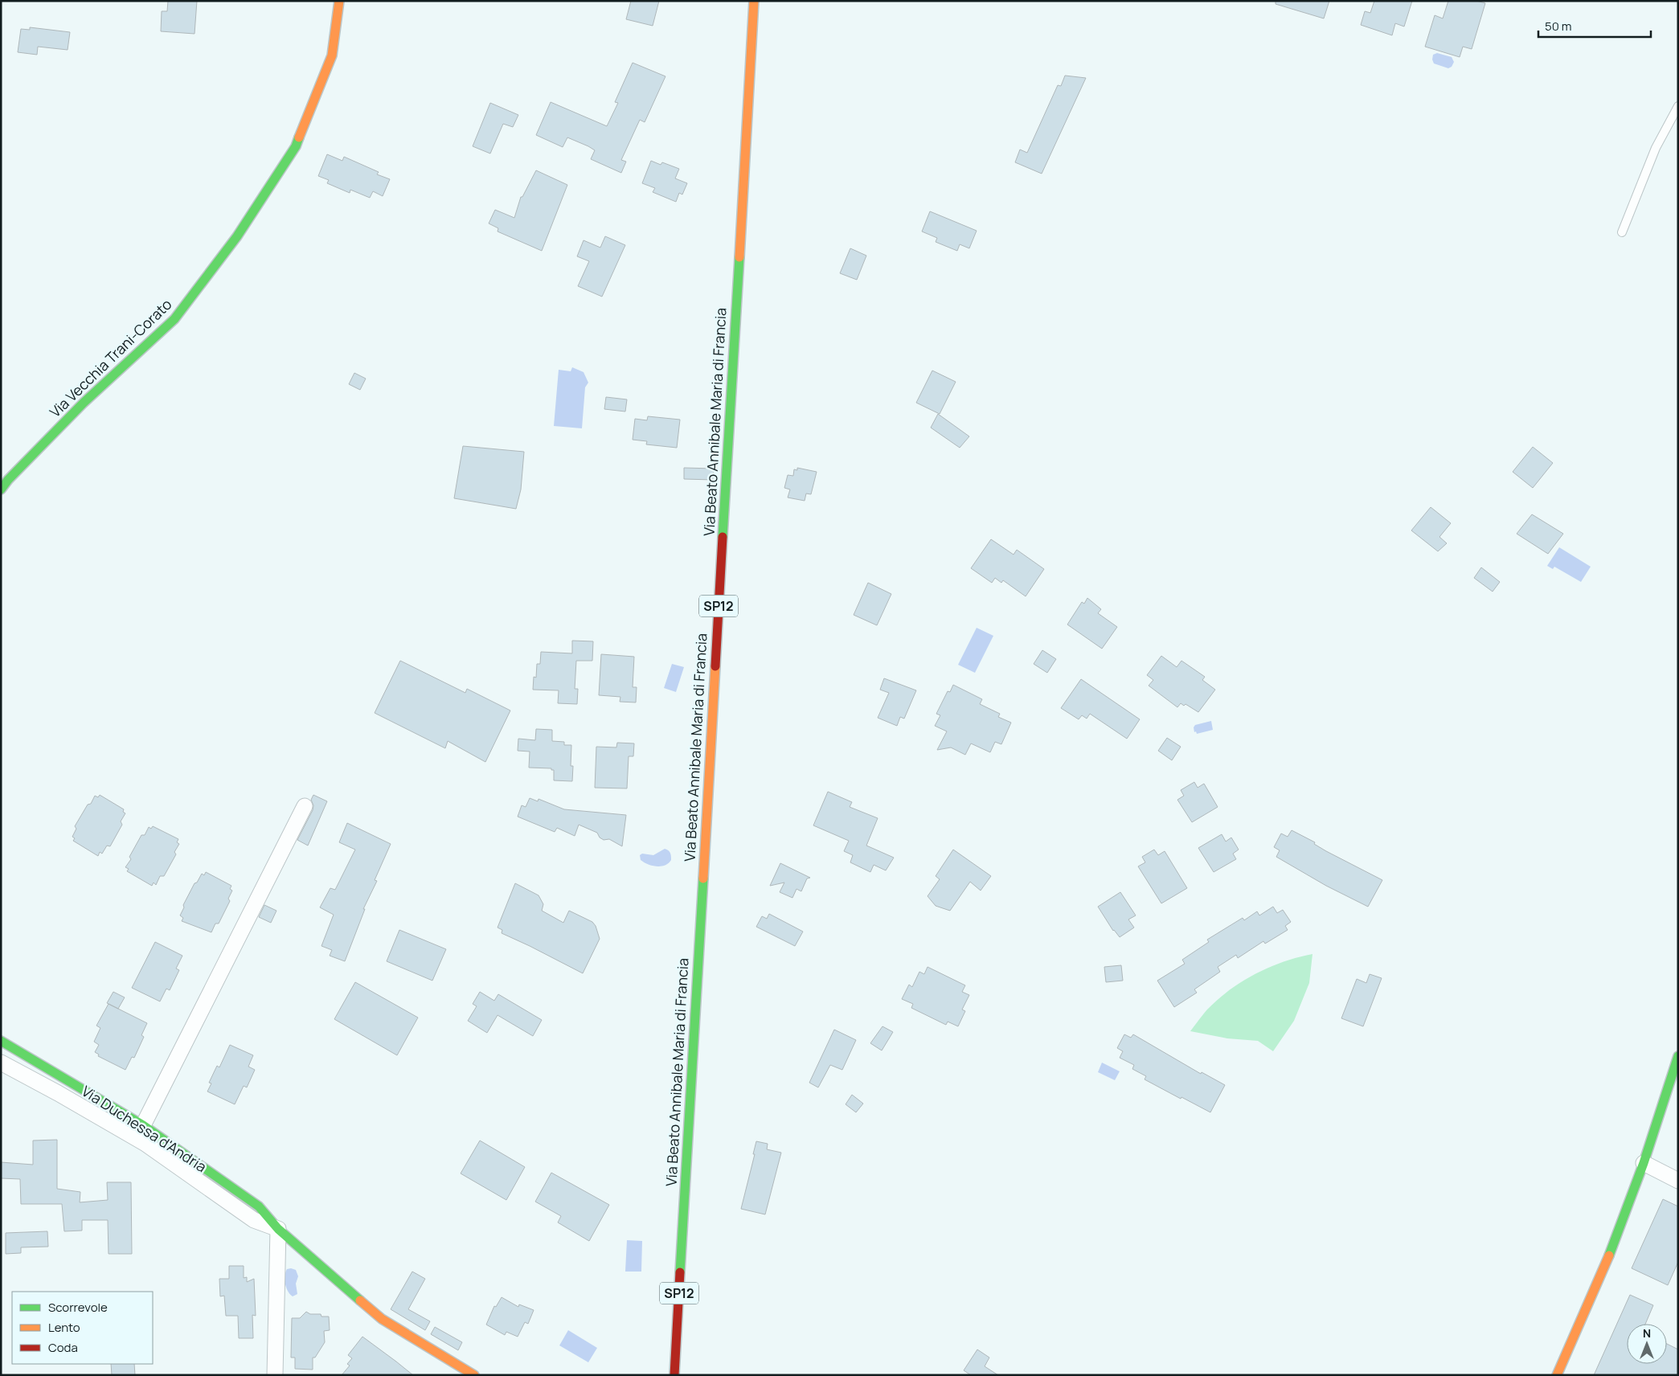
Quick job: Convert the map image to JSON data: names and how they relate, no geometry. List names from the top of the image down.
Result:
{
  "streets": {
    "street": [
      "Via Vecchia Trani-Corato",
      "Via Beato Annibale Maria di Francia",
      "SP12",
      "Via Duchessa d'Andria"
    ]
  },
  "legend": ["Scorrevole", "Lento", "Coda"],
  "scale_bar": "50 m",
  "north": "top"
}
